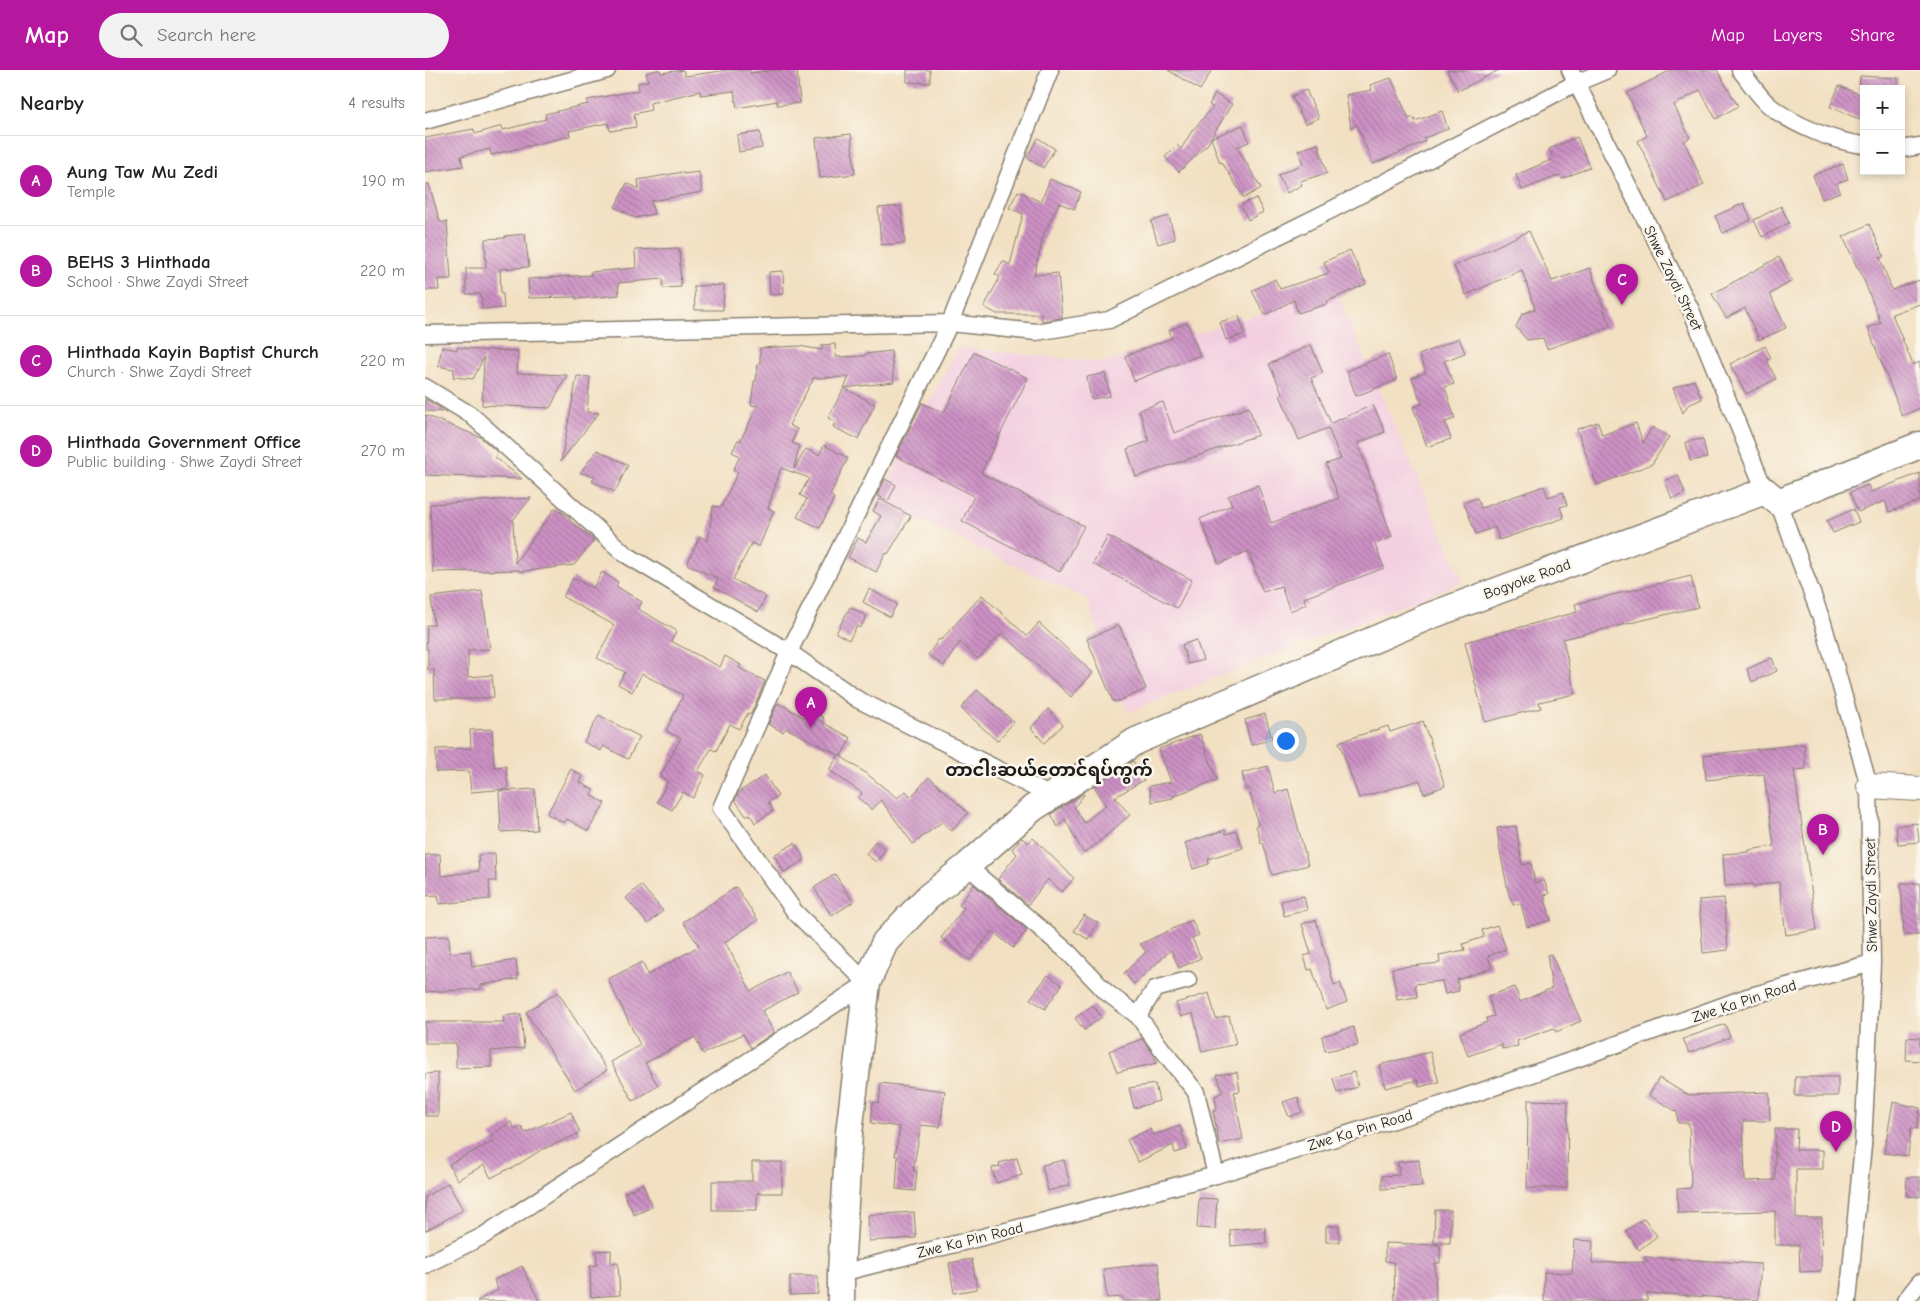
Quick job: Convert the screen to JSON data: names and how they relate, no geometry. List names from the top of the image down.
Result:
{
  "streets": {
    "main road": ["Bogyoke Road"],
    "street": ["Shwe Zaydi Street", "Zwe Ka Pin Road"]
  },
  "crossings": [
    ["Shwe Zaydi Street", "Bogyoke Road"],
    ["Shwe Zaydi Street", "Zwe Ka Pin Road"],
    ["Bogyoke Road", "Zwe Ka Pin Road"]
  ],
  "districts": ["တာငါးဆယ်တောင်ရပ်ကွက်"],
  "page": {
    "header": "Map",
    "search": "Search here",
    "nav": ["Map", "Layers", "Share"],
    "heading": ["Nearby", "4 results"],
    "map_buttons": ["+", "−"],
    "list": [
      {
        "mark": "A",
        "name": "Aung Taw Mu Zedi",
        "note": "Temple",
        "value": "190 m"
      },
      {
        "mark": "B",
        "name": "BEHS 3 Hinthada",
        "note": "School · Shwe Zaydi Street",
        "value": "220 m"
      },
      {
        "mark": "C",
        "name": "Hinthada Kayin Baptist Church",
        "note": "Church · Shwe Zaydi Street",
        "value": "220 m"
      },
      {
        "mark": "D",
        "name": "Hinthada Government Office",
        "note": "Public building · Shwe Zaydi Street",
        "value": "270 m"
      }
    ],
    "pins": [
      "C",
      "A",
      "B",
      "D"
    ]
  }
}
